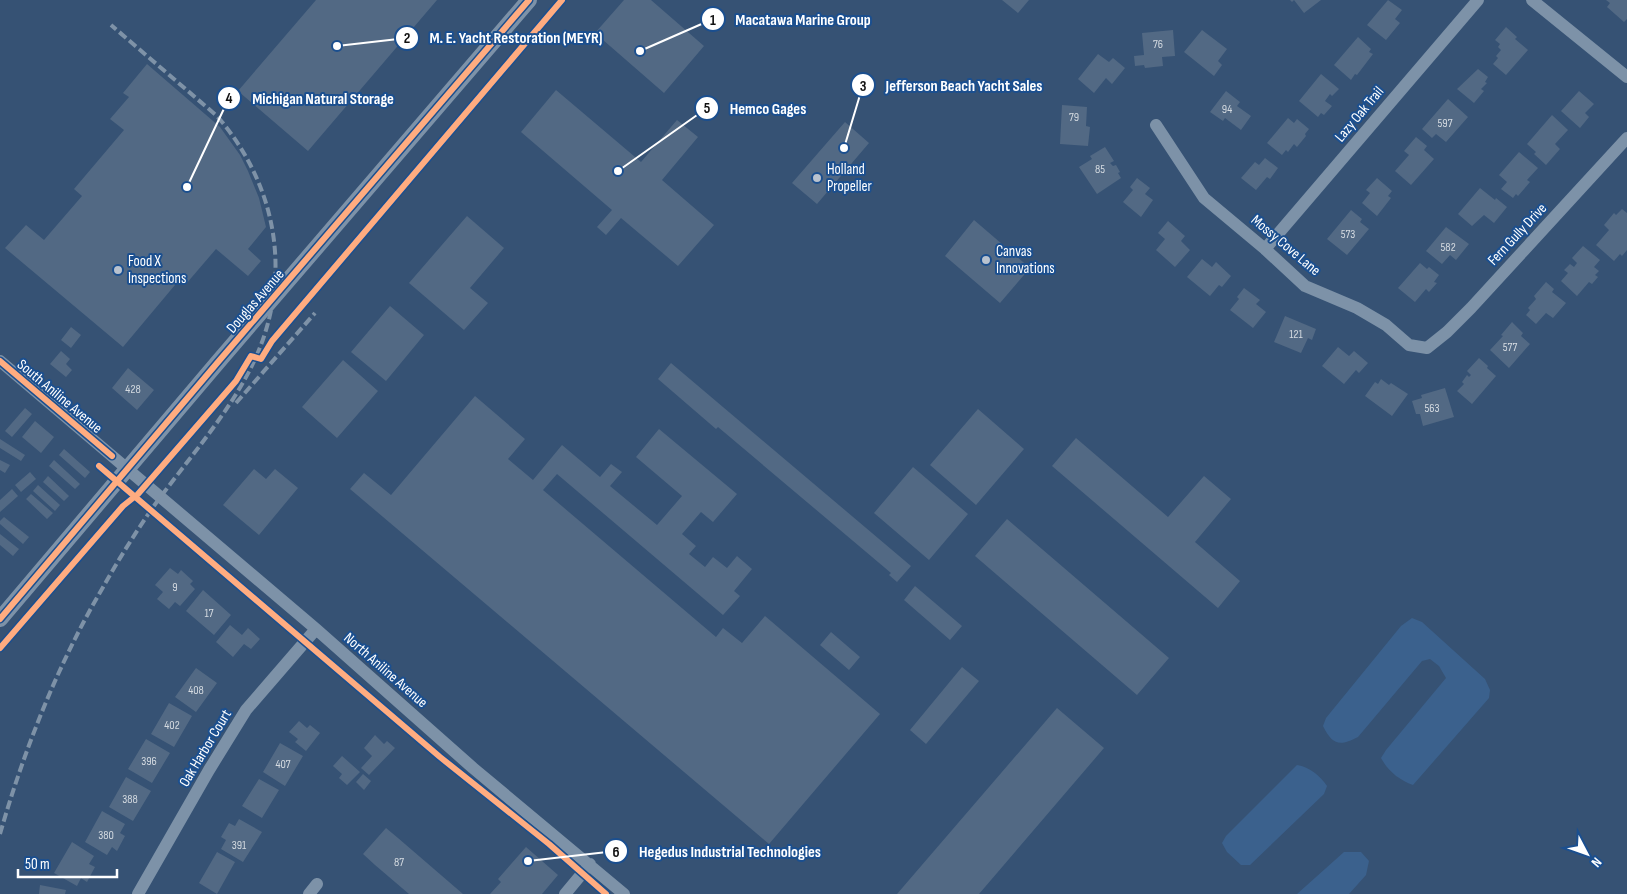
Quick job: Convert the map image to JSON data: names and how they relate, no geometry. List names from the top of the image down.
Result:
{
  "streets": {
    "street": [
      "Lazy Oak Trail",
      "Fern Gully Drive",
      "Mossy Cove Lane",
      "Douglas Avenue",
      "South Aniline Avenue",
      "North Aniline Avenue",
      "Oak Harbor Court"
    ]
  },
  "crossings": [
    ["Lazy Oak Trail", "Mossy Cove Lane"],
    ["Fern Gully Drive", "Mossy Cove Lane"],
    ["Douglas Avenue", "South Aniline Avenue"],
    ["Douglas Avenue", "North Aniline Avenue"],
    ["South Aniline Avenue", "North Aniline Avenue"],
    ["North Aniline Avenue", "Oak Harbor Court"]
  ],
  "places": [
    "M. E. Yacht Restoration (MEYR)",
    "Macatawa Marine Group",
    "Jefferson Beach Yacht Sales",
    "Hemco Gages",
    "Holland Propeller",
    "Michigan Natural Storage",
    "Canvas Innovations",
    "Food X Inspections",
    "Hegedus Industrial Technologies"
  ],
  "house_numbers": [
    "76",
    "94",
    "79",
    "597",
    "85",
    "573",
    "582",
    "121",
    "577",
    "428",
    "563",
    "9",
    "17",
    "408",
    "402",
    "396",
    "407",
    "388",
    "380",
    "391",
    "87"
  ],
  "scale_bar": "50 m",
  "north": "bottom right"
}
